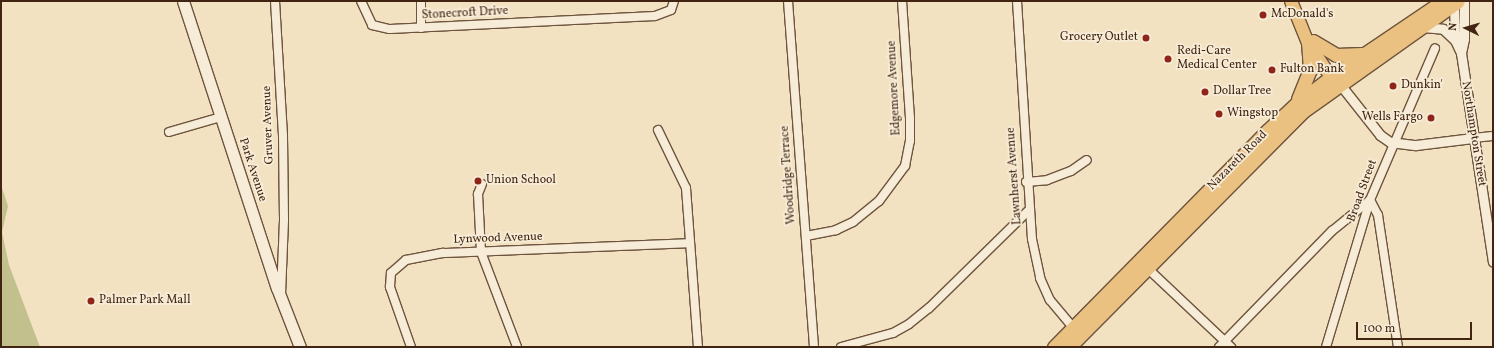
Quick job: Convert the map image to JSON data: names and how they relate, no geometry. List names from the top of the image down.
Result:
{
  "streets": {
    "highway": ["Nazareth Road"],
    "main road": ["Park Avenue"],
    "street": [
      "Stonecroft Drive",
      "Edgemore Avenue",
      "Gruver Avenue",
      "Northampton Street",
      "Woodridge Terrace",
      "Lawnherst Avenue",
      "Broad Street",
      "Lynwood Avenue"
    ]
  },
  "crossings": [
    ["Edgemore Avenue", "Woodridge Terrace"],
    ["Gruver Avenue", "Park Avenue"],
    ["Northampton Street", "Nazareth Road"],
    ["Nazareth Road", "Lawnherst Avenue"]
  ],
  "places": [
    "McDonald's",
    "Grocery Outlet",
    "Redi-Care Medical Center",
    "Fulton Bank",
    "Dunkin'",
    "Dollar Tree",
    "Wingstop",
    "Wells Fargo",
    "Union School",
    "Palmer Park Mall"
  ],
  "scale_bar": "100 m",
  "north": "left"
}
